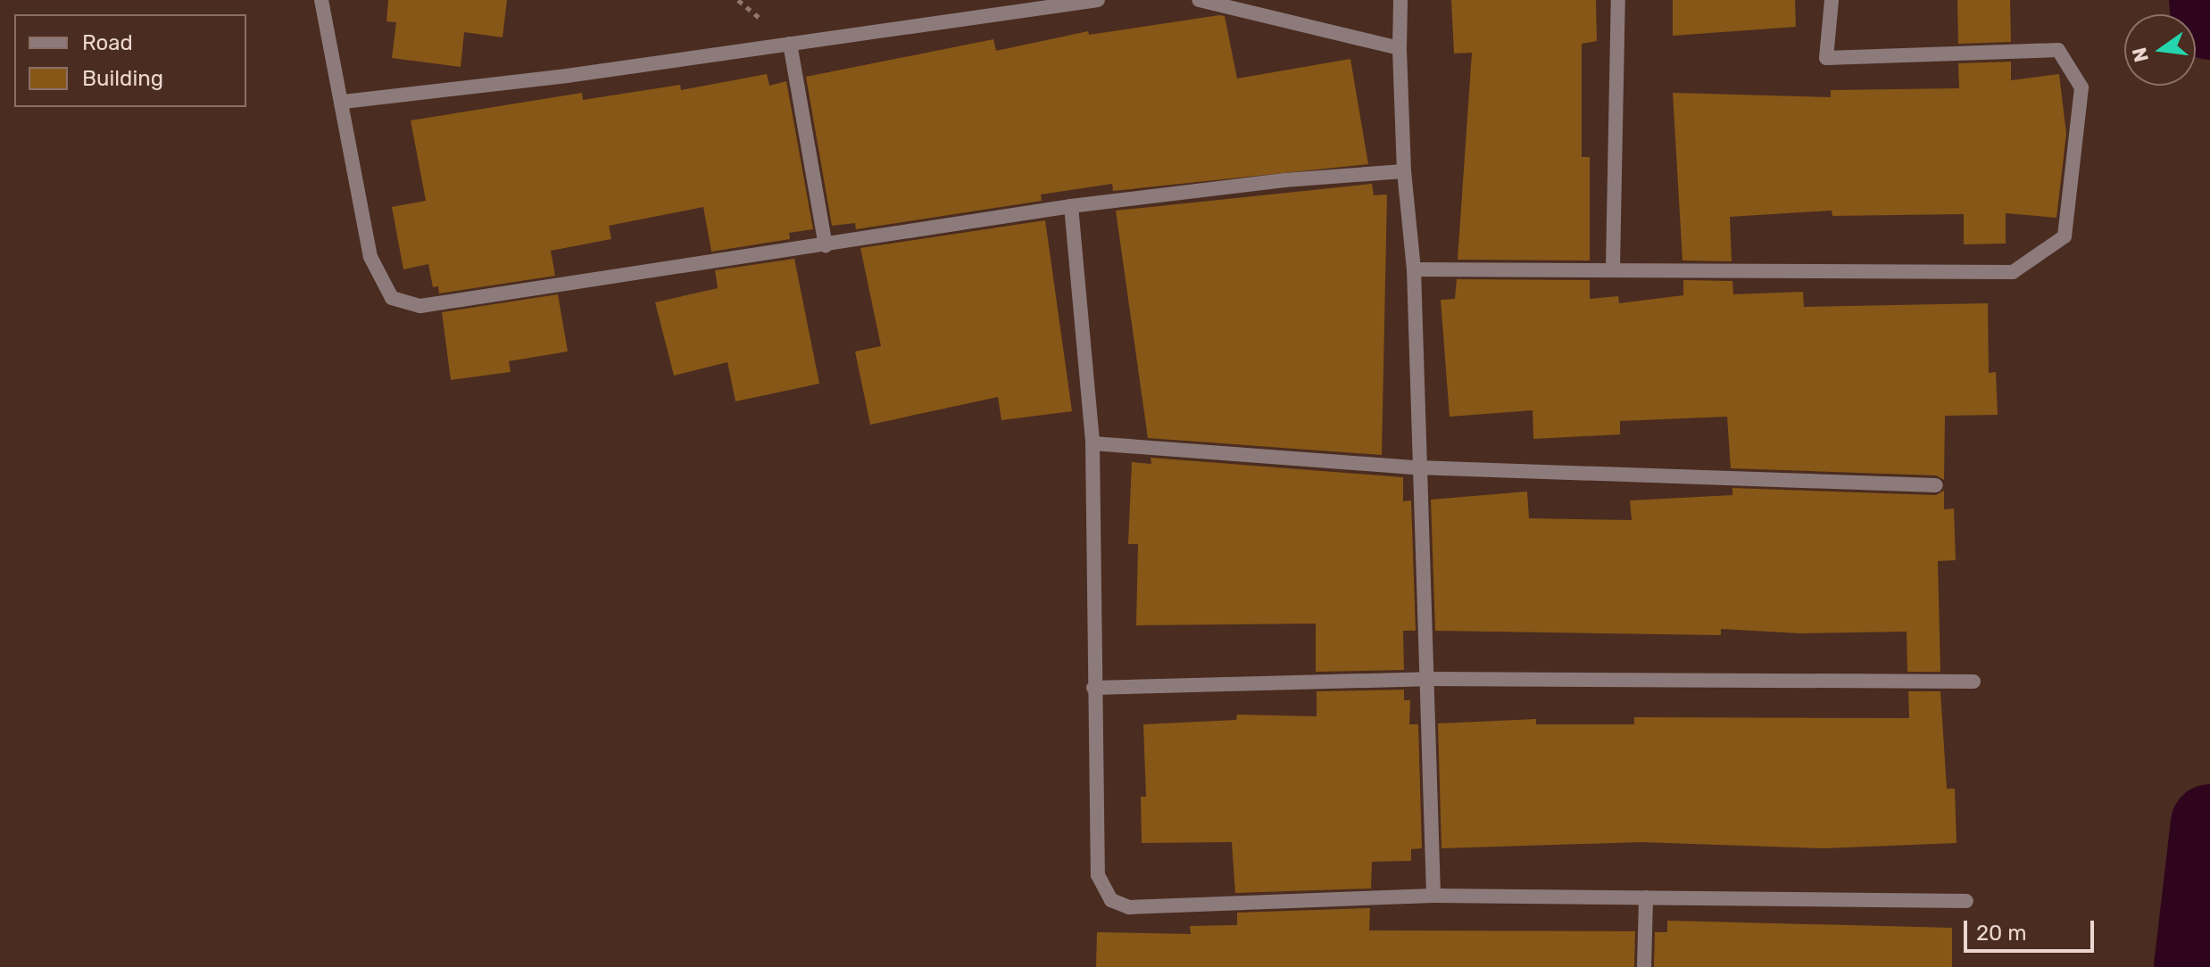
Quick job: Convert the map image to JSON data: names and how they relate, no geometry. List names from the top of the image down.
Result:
{
  "legend": ["Road", "Building"],
  "scale_bar": "20 m",
  "north": "left"
}
